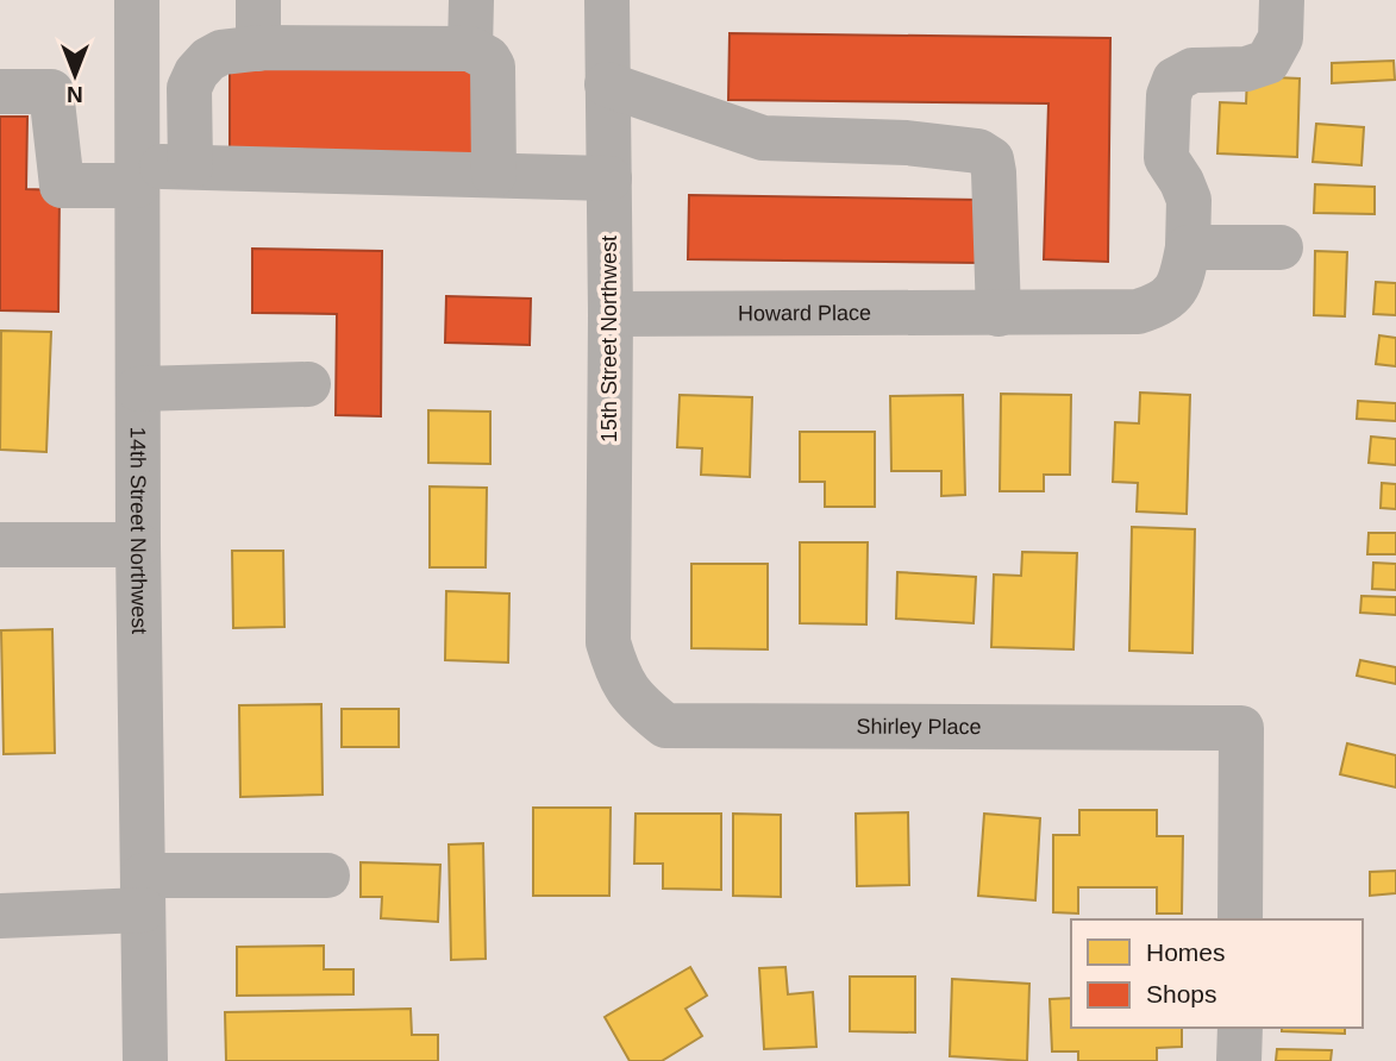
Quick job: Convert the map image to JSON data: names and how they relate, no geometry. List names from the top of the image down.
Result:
{
  "streets": {
    "street": [
      "Howard Place",
      "15th Street Northwest",
      "14th Street Northwest",
      "Shirley Place"
    ]
  },
  "crossings": [
    ["Howard Place", "15th Street Northwest"],
    ["15th Street Northwest", "Shirley Place"]
  ],
  "legend": ["Homes", "Shops"],
  "north": "bottom"
}
